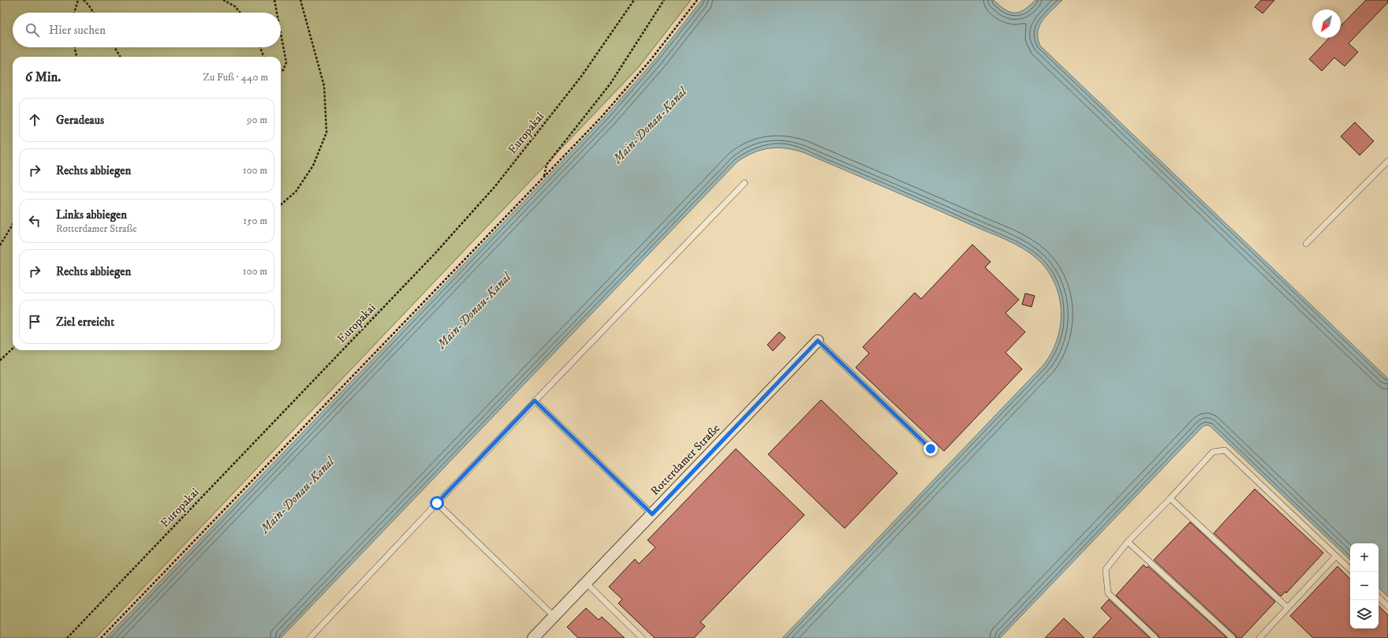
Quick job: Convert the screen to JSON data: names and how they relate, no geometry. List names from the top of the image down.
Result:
{
  "streets": {
    "street": ["Rotterdamer Straße"],
    "path": ["Europakai"]
  },
  "water": ["Main-Donau-Kanal"],
  "north": "bottom left",
  "page": {
    "search": "Hier suchen",
    "heading": ["6 Min.", "Zu Fuß · 440 m"],
    "list": [
      ["Geradeaus", "90 m"],
      ["Rechts abbiegen", "100 m"],
      ["Links abbiegen", "Rotterdamer Straße", "150 m"],
      ["Rechts abbiegen", "100 m"],
      "Ziel erreicht"
    ],
    "map_buttons": ["+", "−"]
  }
}
